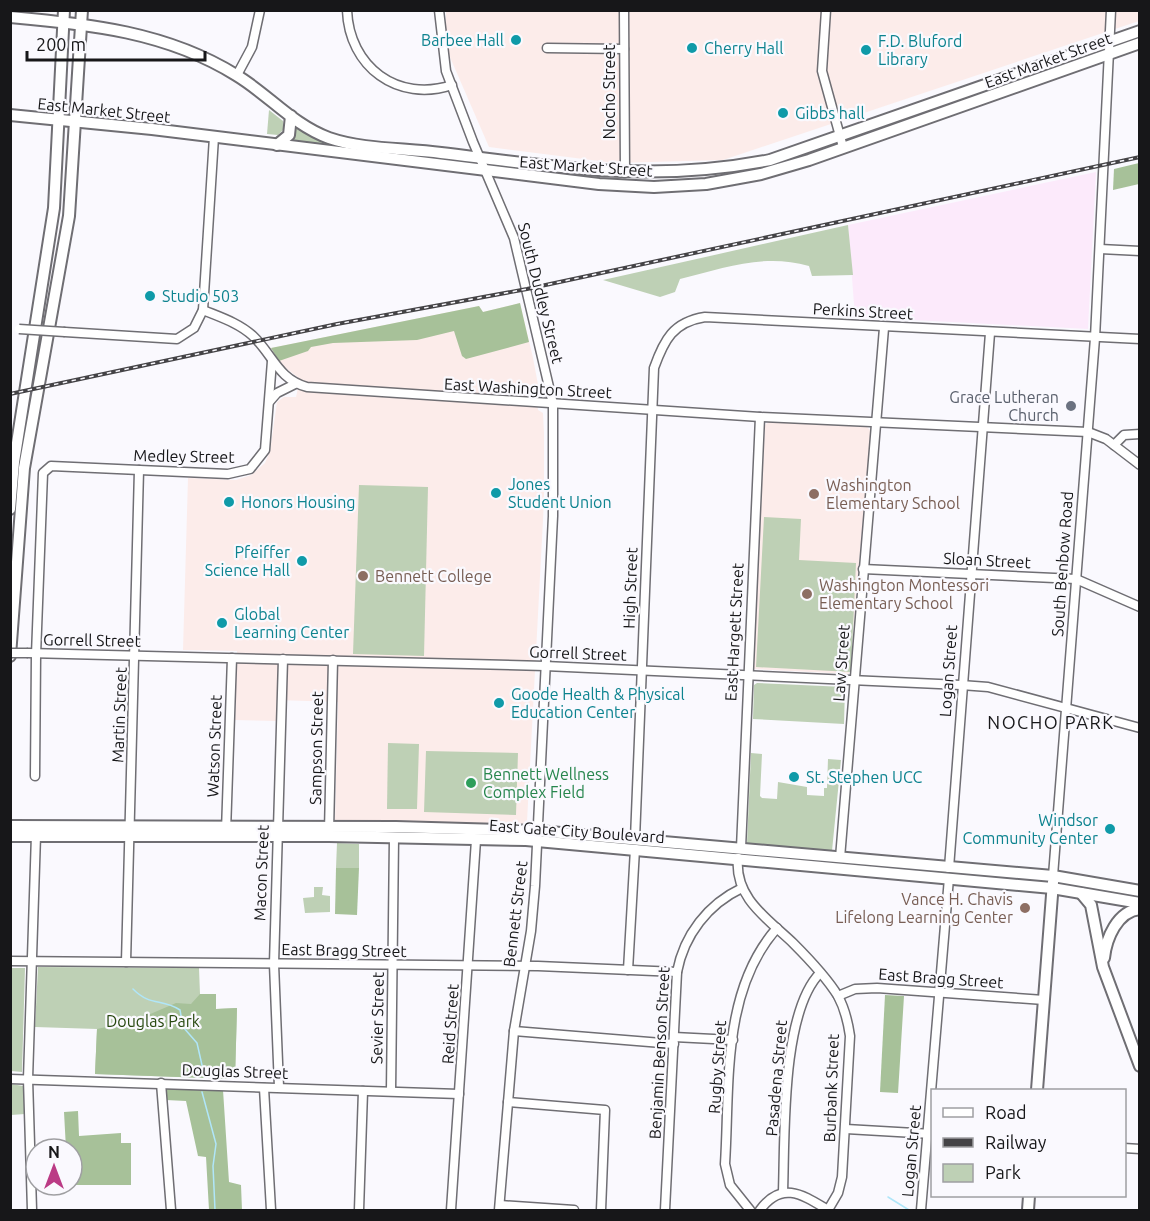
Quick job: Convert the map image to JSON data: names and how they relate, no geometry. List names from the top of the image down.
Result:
{
  "streets": {
    "main road": ["East Market Street", "South Benbow Road", "East Gate City Boulevard"],
    "street": [
      "Nocho Street",
      "South Dudley Street",
      "Perkins Street",
      "East Washington Street",
      "Medley Street",
      "Sloan Street",
      "High Street",
      "East Hargett Street",
      "Gorrell Street",
      "Law Street",
      "Logan Street",
      "Martin Street",
      "Watson Street",
      "Sampson Street",
      "Macon Street",
      "Bennett Street",
      "East Bragg Street",
      "Sevier Street",
      "Reid Street",
      "Benjamin Benson Street",
      "Rugby Street",
      "Douglas Street",
      "Pasadena Street",
      "Burbank Street"
    ]
  },
  "crossings": [
    ["East Market Street", "Nocho Street"],
    ["East Market Street", "South Dudley Street"],
    ["East Market Street", "South Benbow Road"],
    ["South Dudley Street", "East Washington Street"],
    ["South Dudley Street", "Bennett Street"],
    ["Perkins Street", "East Washington Street"],
    ["Perkins Street", "South Benbow Road"],
    ["Perkins Street", "High Street"],
    ["Perkins Street", "Law Street"],
    ["Perkins Street", "Logan Street"],
    ["East Washington Street", "South Benbow Road"],
    ["East Washington Street", "High Street"],
    ["East Washington Street", "East Hargett Street"],
    ["East Washington Street", "Law Street"],
    ["East Washington Street", "Logan Street"],
    ["East Washington Street", "Bennett Street"],
    ["Medley Street", "Gorrell Street"],
    ["Medley Street", "Martin Street"],
    ["Sloan Street", "South Benbow Road"],
    ["Sloan Street", "Law Street"],
    ["Sloan Street", "Logan Street"],
    ["South Benbow Road", "Gorrell Street"],
    ["South Benbow Road", "East Gate City Boulevard"],
    ["South Benbow Road", "East Bragg Street"],
    ["High Street", "Gorrell Street"],
    ["High Street", "East Gate City Boulevard"],
    ["High Street", "East Bragg Street"],
    ["East Hargett Street", "Gorrell Street"],
    ["East Hargett Street", "East Gate City Boulevard"],
    ["East Hargett Street", "Burbank Street"],
    ["Gorrell Street", "Law Street"],
    ["Gorrell Street", "Logan Street"],
    ["Gorrell Street", "Martin Street"],
    ["Gorrell Street", "Watson Street"],
    ["Gorrell Street", "Sampson Street"],
    ["Gorrell Street", "Macon Street"],
    ["Gorrell Street", "Bennett Street"],
    ["Law Street", "East Gate City Boulevard"],
    ["Logan Street", "East Gate City Boulevard"],
    ["Logan Street", "East Bragg Street"],
    ["Martin Street", "East Gate City Boulevard"],
    ["Martin Street", "East Bragg Street"],
    ["Watson Street", "East Gate City Boulevard"],
    ["Sampson Street", "East Gate City Boulevard"],
    ["East Gate City Boulevard", "Macon Street"],
    ["East Gate City Boulevard", "Bennett Street"],
    ["East Gate City Boulevard", "Sevier Street"],
    ["East Gate City Boulevard", "Reid Street"],
    ["East Gate City Boulevard", "Burbank Street"],
    ["Macon Street", "East Bragg Street"],
    ["Macon Street", "Douglas Street"],
    ["Bennett Street", "East Bragg Street"],
    ["East Bragg Street", "Sevier Street"],
    ["East Bragg Street", "Reid Street"],
    ["East Bragg Street", "Benjamin Benson Street"],
    ["East Bragg Street", "Burbank Street"],
    ["Sevier Street", "Douglas Street"],
    ["Reid Street", "Douglas Street"],
    ["Benjamin Benson Street", "Burbank Street"],
    ["Rugby Street", "Burbank Street"],
    ["Pasadena Street", "Burbank Street"]
  ],
  "districts": ["NOCHO PARK"],
  "parks": ["Douglas Park"],
  "places": [
    "Barbee Hall",
    "Cherry Hall",
    "F.D. Bluford Library",
    "Gibbs hall",
    "Studio 503",
    "Grace Lutheran Church",
    "Jones Student Union",
    "Washington Elementary School",
    "Honors Housing",
    "Pfeiffer Science Hall",
    "Bennett College",
    "Washington Montessori Elementary School",
    "Global Learning Center",
    "Goode Health & Physical Education Center",
    "St. Stephen UCC",
    "Bennett Wellness Complex Field",
    "Windsor Community Center",
    "Vance H. Chavis Lifelong Learning Center"
  ],
  "legend": ["Road", "Railway", "Park"],
  "scale_bar": "200 m",
  "north": "top"
}
